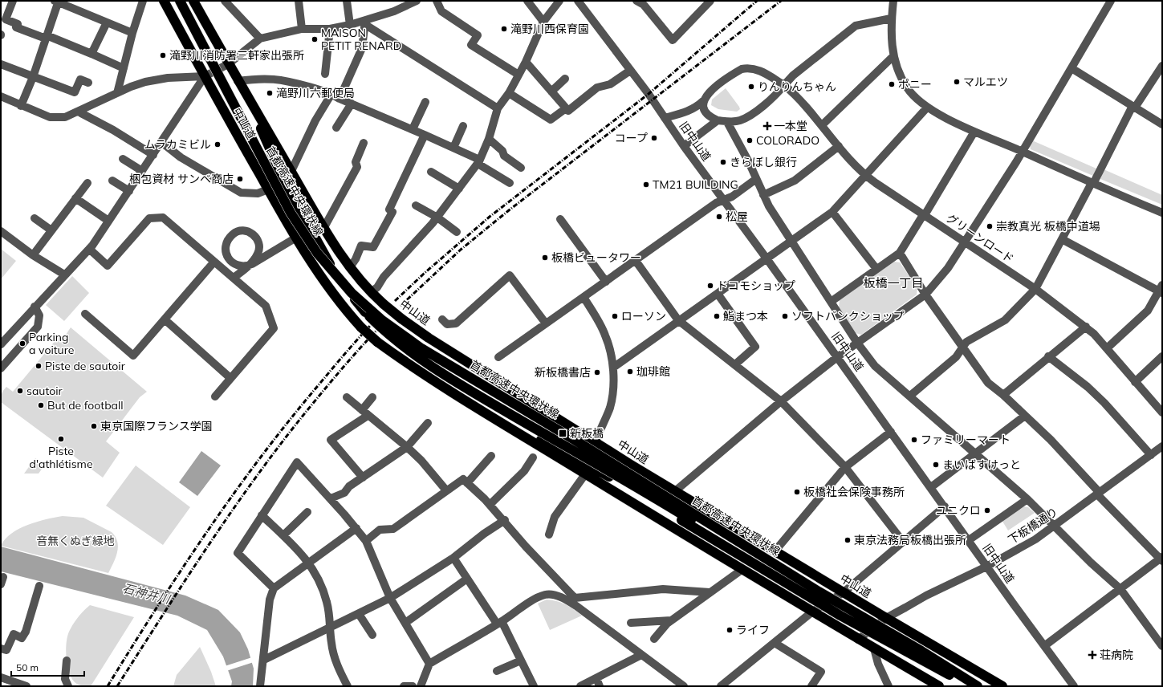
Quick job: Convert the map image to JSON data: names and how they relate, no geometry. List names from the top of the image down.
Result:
{
  "streets": {
    "highway": ["中山道", "首都高速中央環状線"],
    "street": ["旧中山道", "グリーンロード", "下板橋通り"]
  },
  "crossings": [
    ["中山道", "下板橋通り"],
    ["旧中山道", "グリーンロード"],
    ["旧中山道", "下板橋通り"]
  ],
  "districts": ["板橋一丁目"],
  "water": ["石神井川"],
  "parks": ["音無くぬぎ緑地"],
  "places": {
    "other": [
      "滝野川西保育園",
      "MAISON PETIT RENARD",
      "滝野川消防署三軒家出張所",
      "マルエツ",
      "ポニー",
      "りんりんちゃん",
      "滝野川六郵便局",
      "コープ",
      "COLORADO",
      "ムラカミビル",
      "きらぼし銀行",
      "梱包資材 サンベ商店",
      "TM21 BUILDING",
      "松屋",
      "崇教真光 板橋中道場",
      "板橋ビュータワー",
      "ドコモショップ",
      "ローソン",
      "鮨まつ本",
      "ソフトバンクショップ",
      "Parking a voiture",
      "Piste de sautoir",
      "珈琲館",
      "新板橋書店",
      "sautoir",
      "But de football",
      "東京国際フランス学園",
      "Piste d'athlétisme",
      "ファミリーマート",
      "まいばすけっと",
      "板橋社会保険事務所",
      "ユニクロ",
      "東京法務局板橋出張所",
      "ライフ"
    ],
    "health": ["一本堂", "荘病院"],
    "transit": ["新板橋"]
  },
  "scale_bar": "50 m"
}
